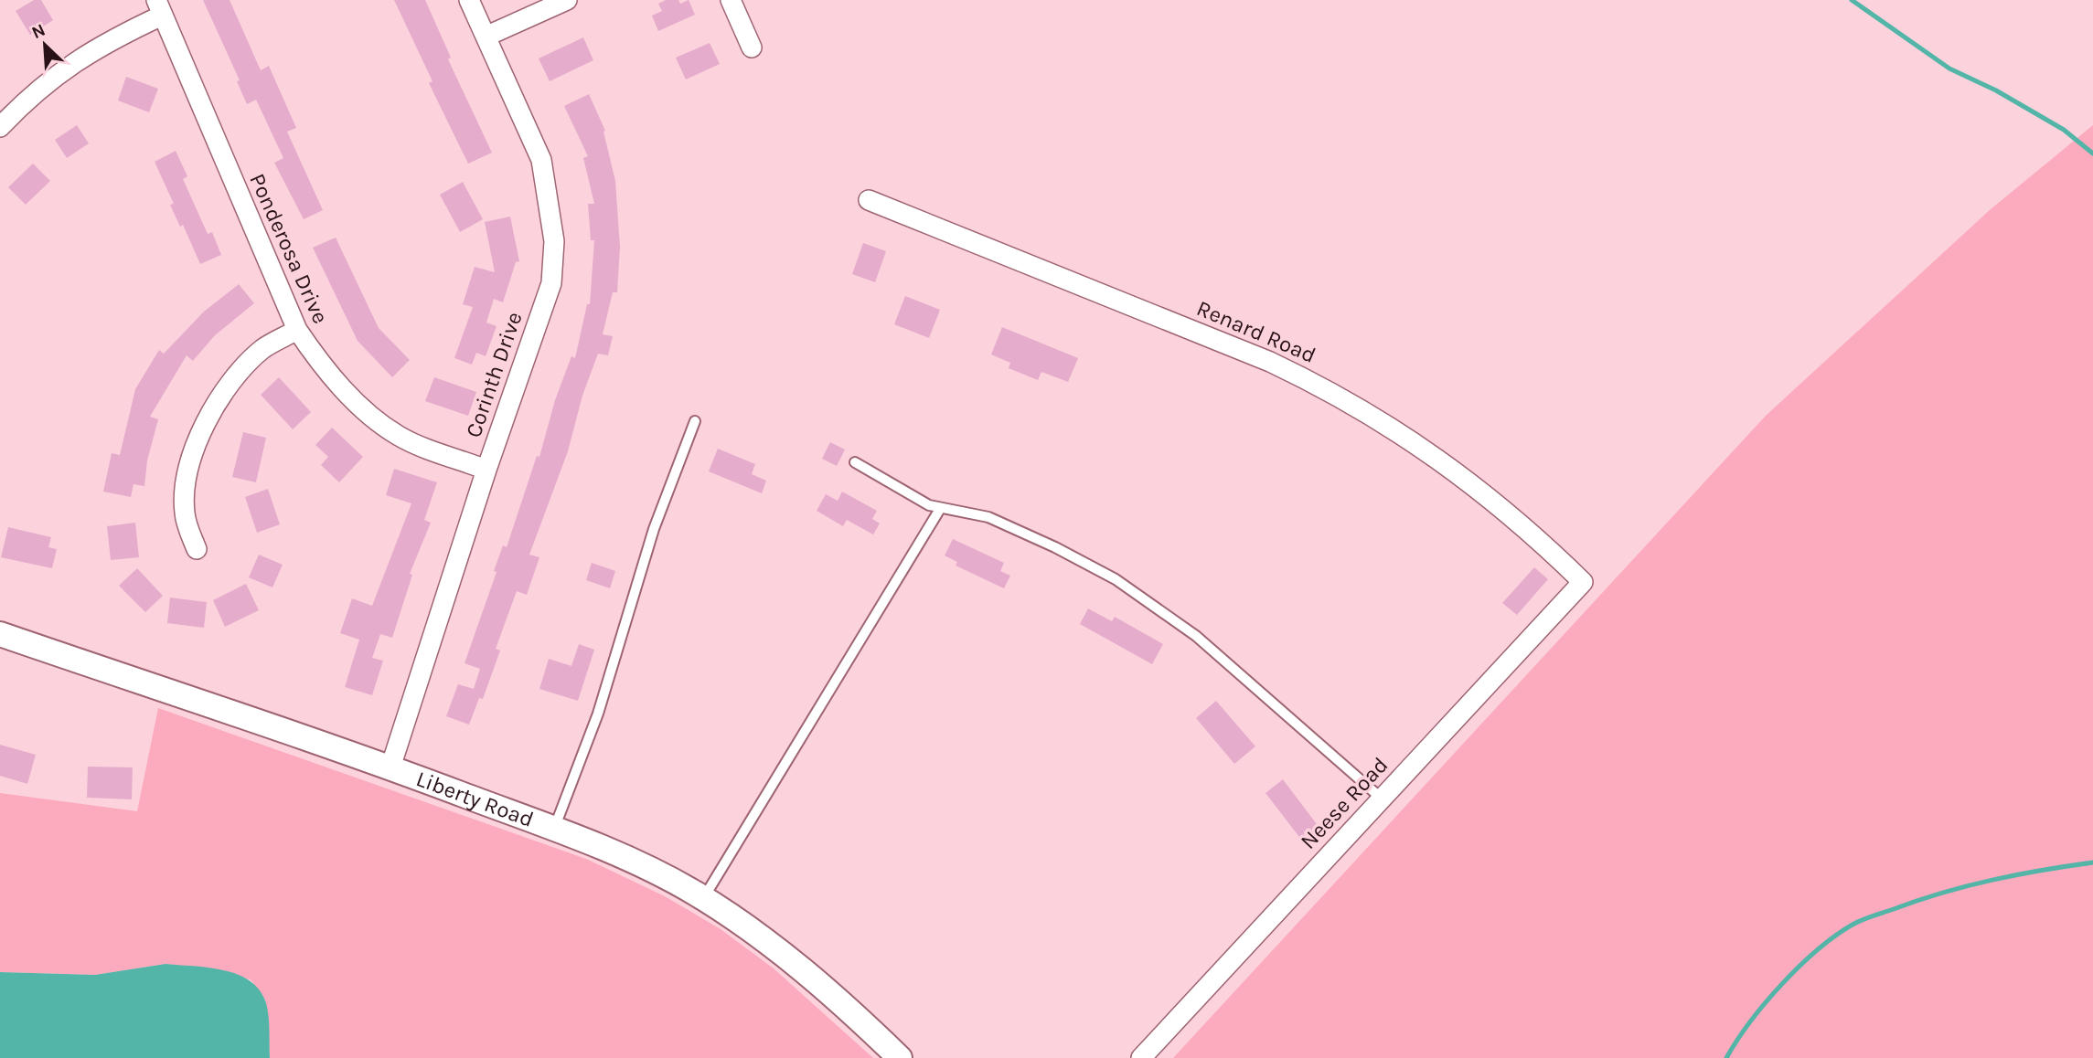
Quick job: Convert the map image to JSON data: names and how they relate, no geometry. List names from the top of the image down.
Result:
{
  "streets": {
    "street": [
      "Ponderosa Drive",
      "Renard Road",
      "Corinth Drive",
      "Liberty Road",
      "Neese Road"
    ]
  },
  "crossings": [
    ["Ponderosa Drive", "Corinth Drive"],
    ["Renard Road", "Neese Road"],
    ["Corinth Drive", "Liberty Road"]
  ],
  "north": "top left"
}
